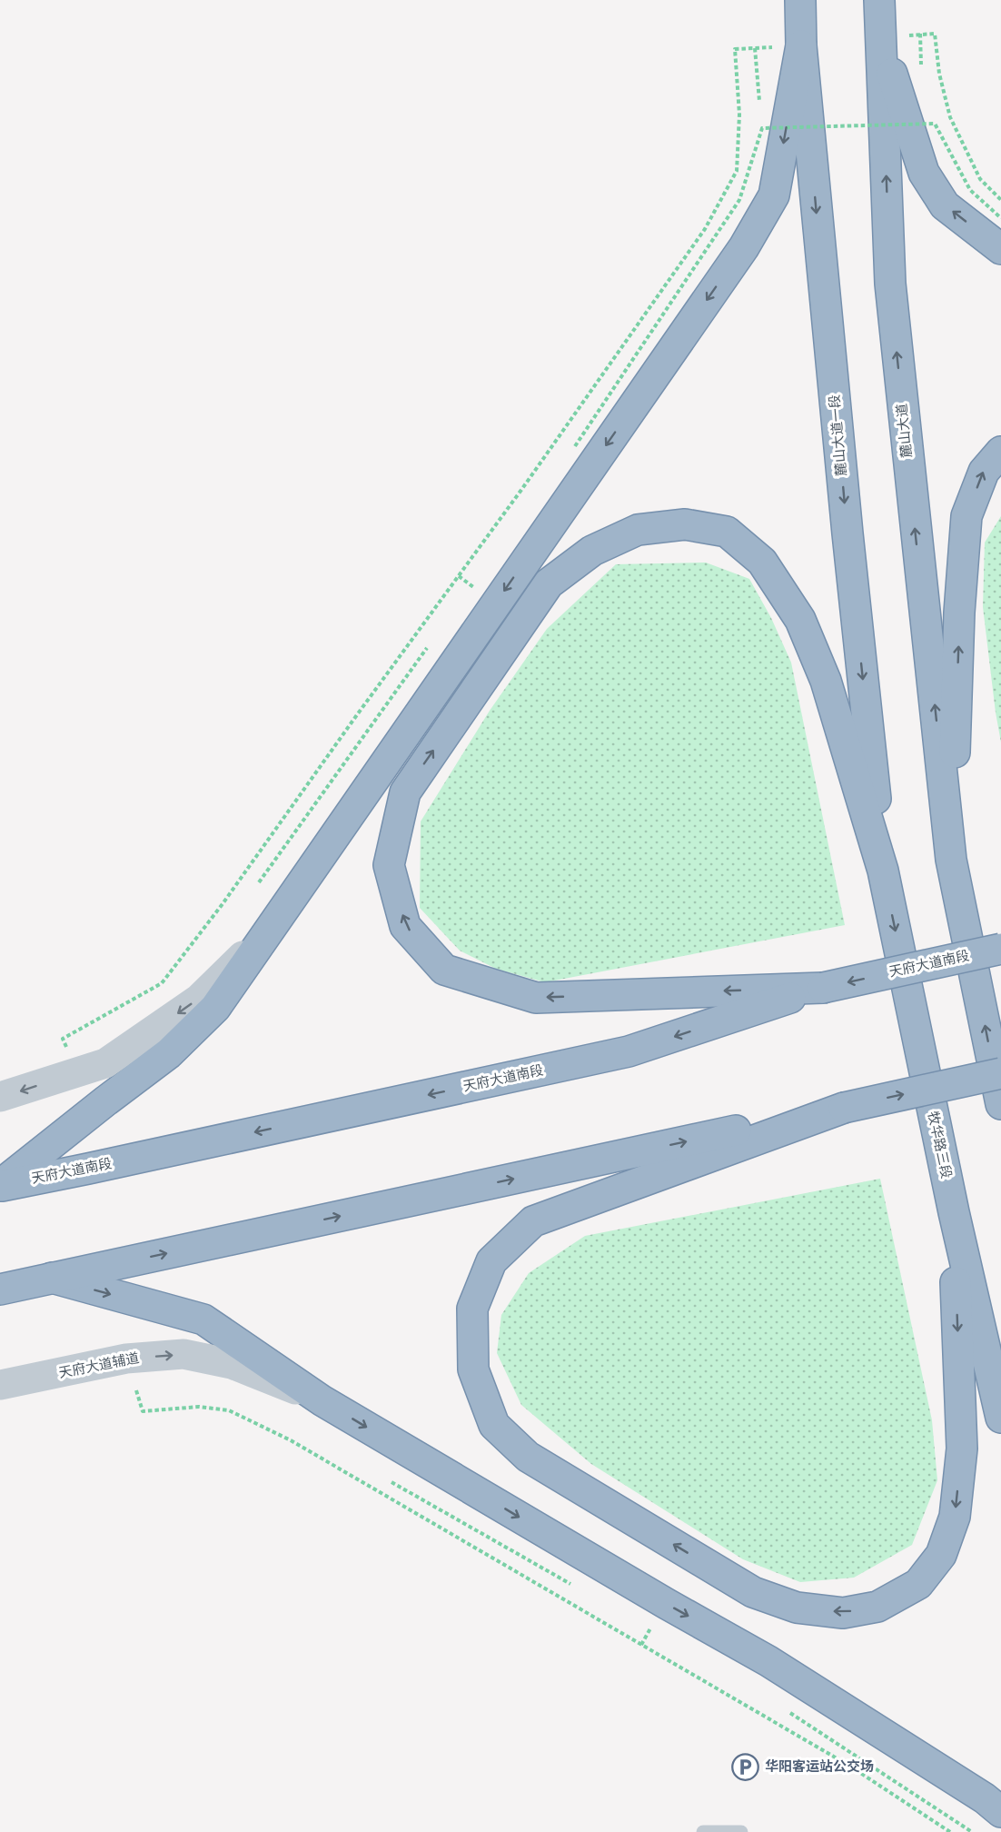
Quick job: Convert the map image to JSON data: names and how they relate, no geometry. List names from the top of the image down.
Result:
{
  "streets": {
    "highway": [
      "麓山大道",
      "麓山大道一段",
      "天府大道南段",
      "牧华路三段"
    ],
    "street": ["天府大道辅道"]
  },
  "crossings": [
    ["麓山大道一段", "牧华路三段"]
  ],
  "one_way": ["天府大道辅道"],
  "places": {
    "parking": ["华阳客运站公交场"]
  }
}
